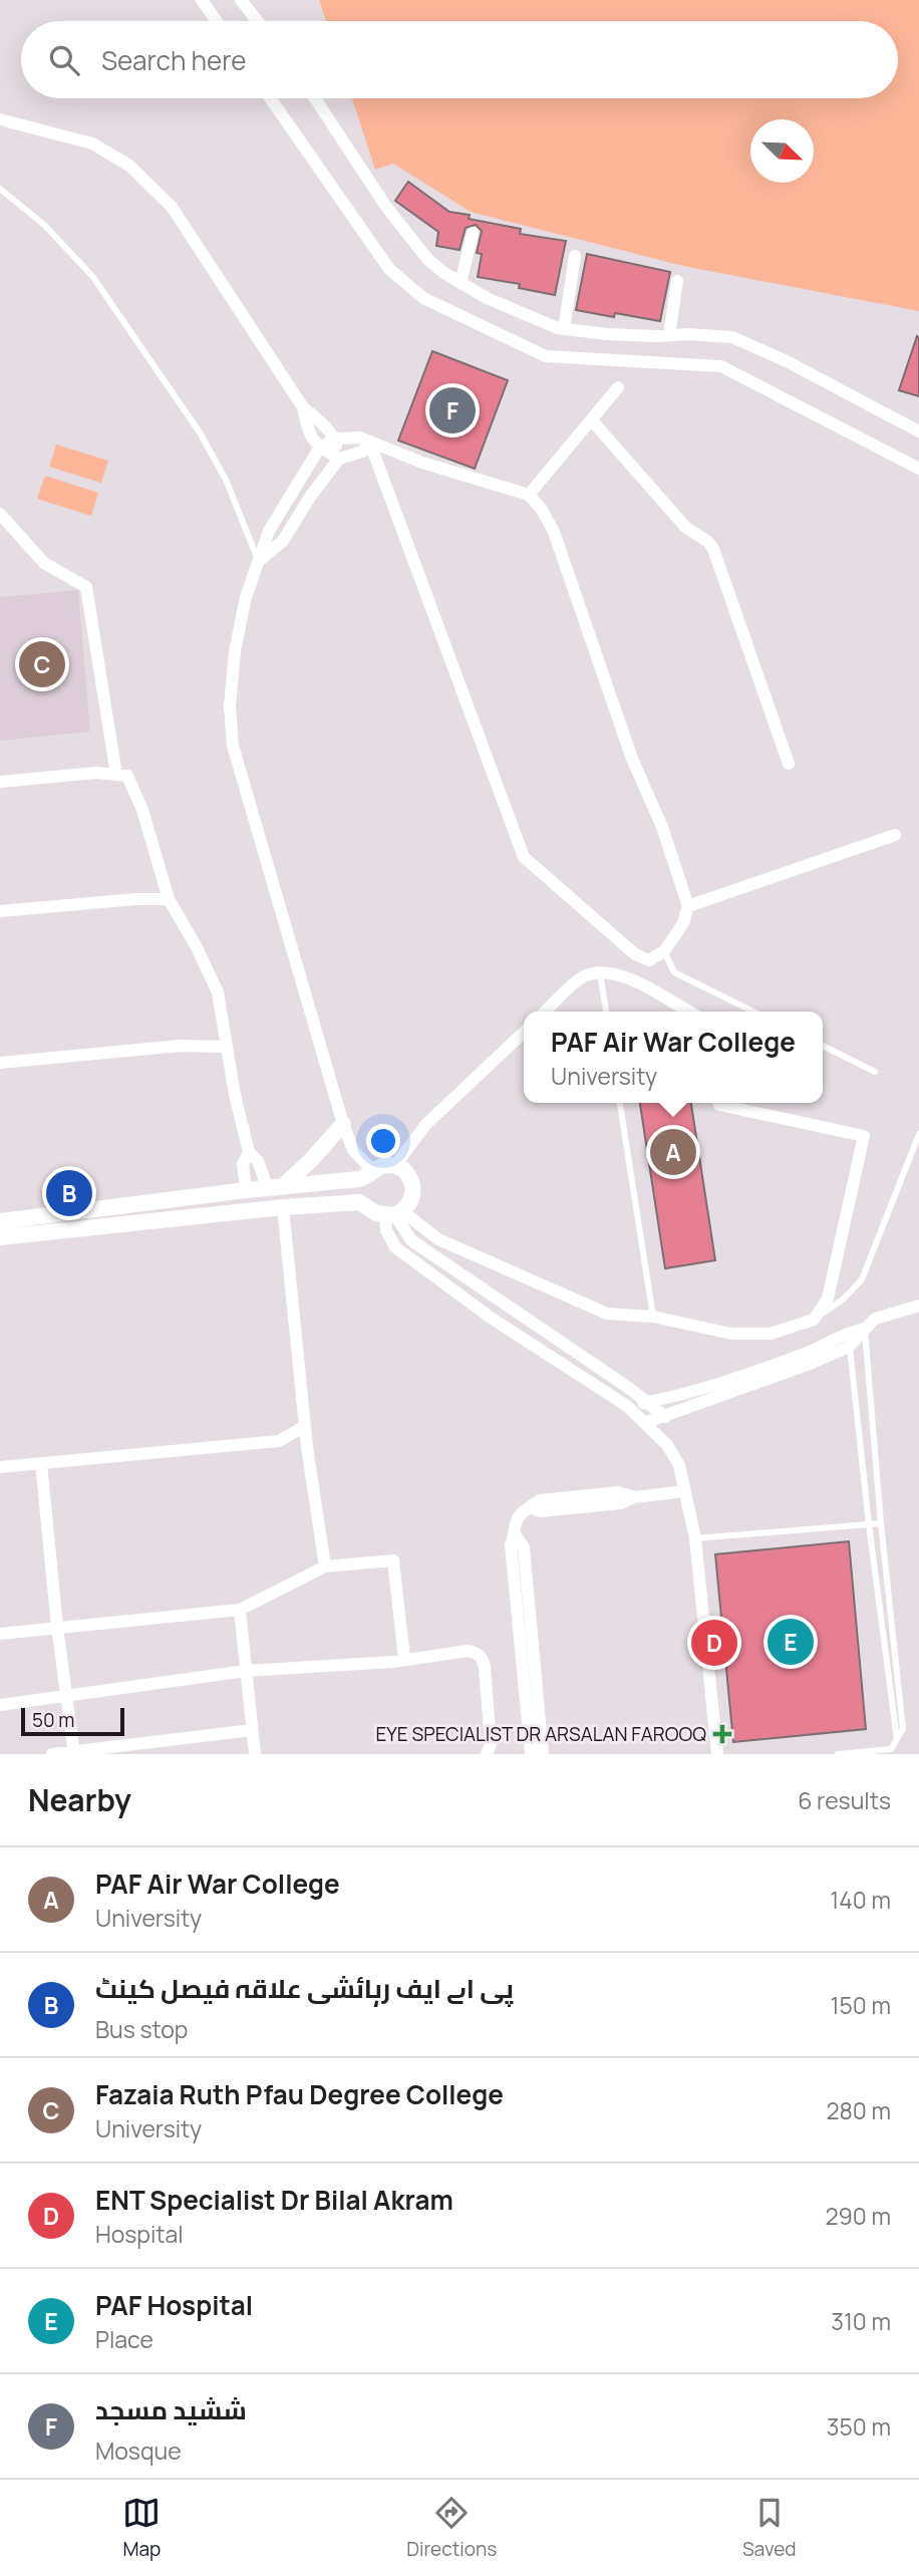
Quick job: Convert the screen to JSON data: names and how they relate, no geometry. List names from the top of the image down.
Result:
{
  "places": {
    "health": ["EYE SPECIALIST DR ARSALAN FAROOQ"]
  },
  "scale_bar": "50 m",
  "north": "bottom right",
  "page": {
    "search": "Search here",
    "pins": [
      "F",
      "C",
      "A",
      "B",
      "E",
      "D"
    ],
    "popup": ["PAF Air War College", "University"],
    "scale": "50 m",
    "heading": ["Nearby", "6 results"],
    "list": [
      {
        "mark": "A",
        "name": "PAF Air War College",
        "note": "University",
        "value": "140 m"
      },
      {
        "mark": "B",
        "name": "پی اے ایف رہائشی علاقہ فیصل کینٹ",
        "note": "Bus stop",
        "value": "150 m"
      },
      {
        "mark": "C",
        "name": "Fazaia Ruth Pfau Degree College",
        "note": "University",
        "value": "280 m"
      },
      {
        "mark": "D",
        "name": "ENT Specialist Dr Bilal Akram",
        "note": "Hospital",
        "value": "290 m"
      },
      {
        "mark": "E",
        "name": "PAF Hospital",
        "note": "Place",
        "value": "310 m"
      },
      {
        "mark": "F",
        "name": "ششید مسجد",
        "note": "Mosque",
        "value": "350 m"
      }
    ],
    "nav": ["Map", "Directions", "Saved"]
  }
}
